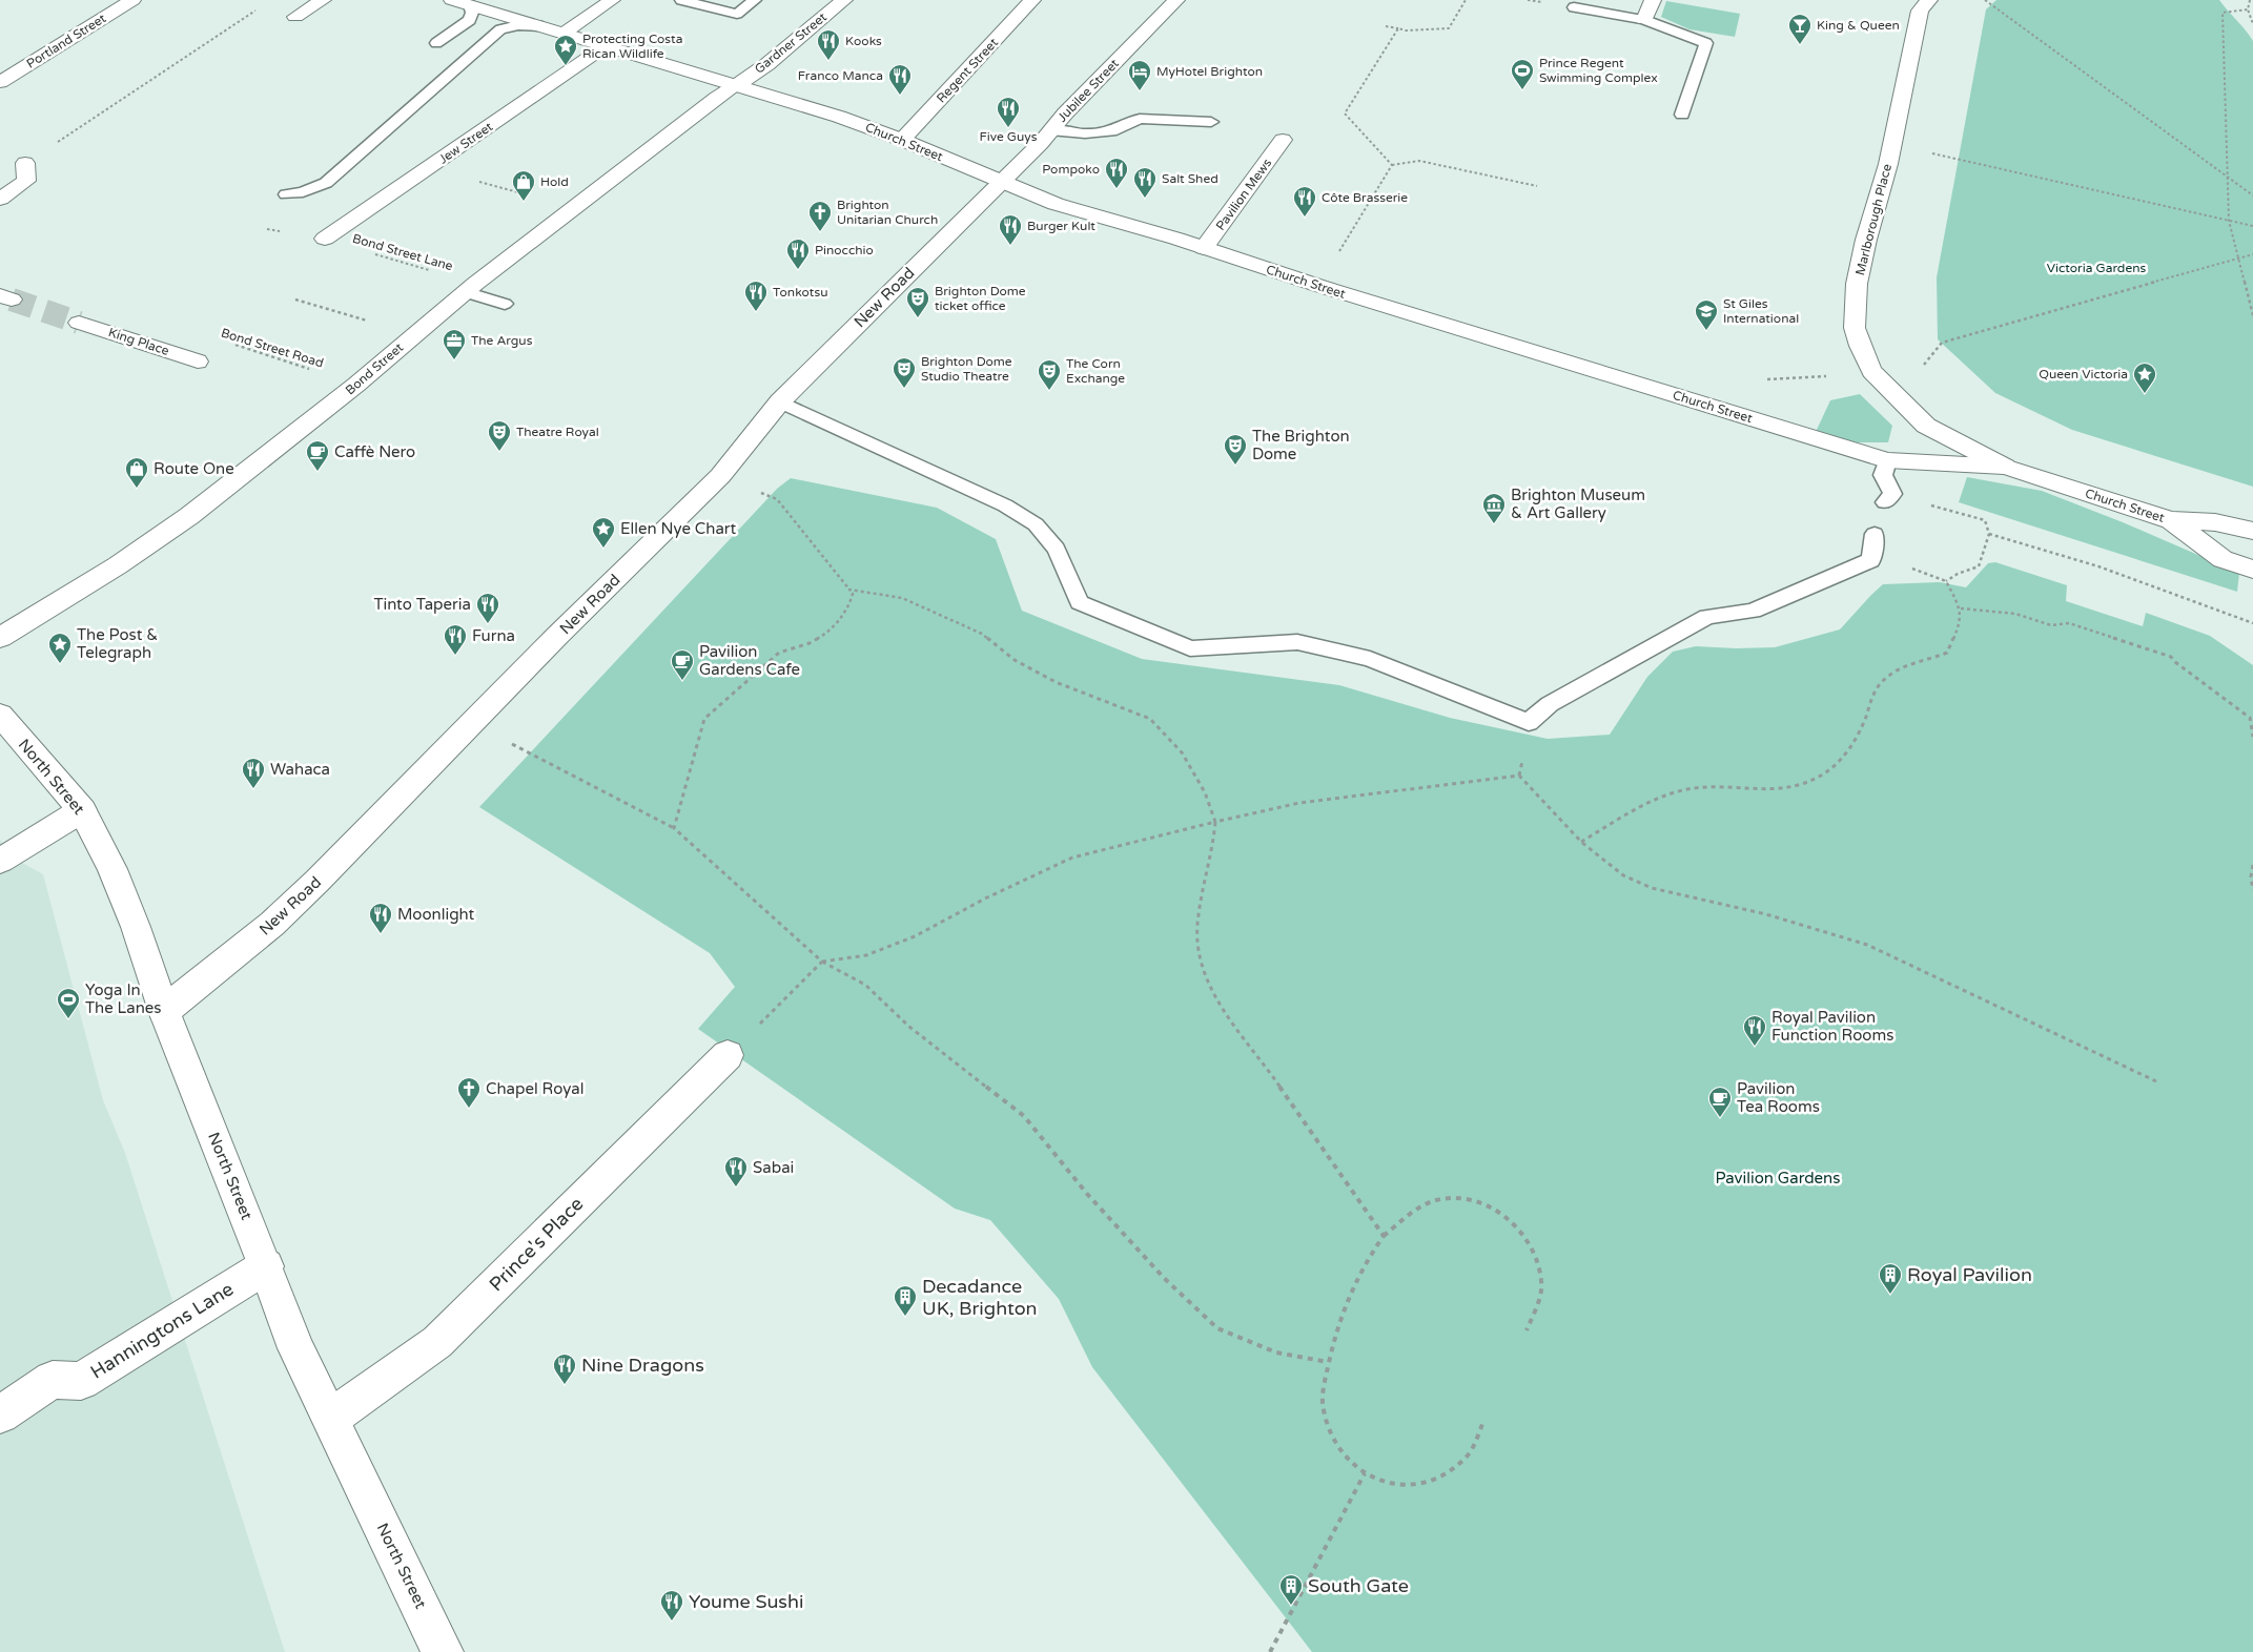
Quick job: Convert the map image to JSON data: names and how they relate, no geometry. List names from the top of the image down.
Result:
{
  "streets": {
    "street": [
      "Portland Street",
      "Gardner Street",
      "Regent Street",
      "Jubilee Street",
      "Church Street",
      "Jew Street",
      "Pavilion Mews",
      "Marlborough Place",
      "New Road",
      "King Place",
      "Bond Street",
      "North Street",
      "Prince's Place",
      "Hanningtons Lane"
    ],
    "path": ["Bond Street Lane", "Bond Street Road"]
  },
  "crossings": [
    ["Gardner Street", "Church Street"],
    ["Gardner Street", "Bond Street"],
    ["Regent Street", "Church Street"],
    ["Jubilee Street", "Church Street"],
    ["Jubilee Street", "New Road"],
    ["Church Street", "Jew Street"],
    ["Church Street", "Pavilion Mews"],
    ["Church Street", "Marlborough Place"],
    ["Church Street", "New Road"],
    ["Church Street", "Bond Street"],
    ["Jew Street", "Bond Street Lane"],
    ["Bond Street Lane", "Bond Street"],
    ["New Road", "North Street"],
    ["King Place", "Bond Street Road"],
    ["Bond Street Road", "Bond Street"],
    ["North Street", "Prince's Place"],
    ["North Street", "Hanningtons Lane"]
  ],
  "parks": ["Victoria Gardens", "Pavilion Gardens"],
  "places": {
    "bar": ["King & Queen"],
    "restaurant": [
      "Kooks",
      "Franco Manca",
      "Five Guys",
      "Pompoko",
      "Salt Shed",
      "Côte Brasserie",
      "Burger Kult",
      "Pinocchio",
      "Tonkotsu",
      "Tinto Taperia",
      "Furna",
      "Wahaca",
      "Moonlight",
      "Royal Pavilion Function Rooms",
      "Sabai",
      "Nine Dragons",
      "Youme Sushi"
    ],
    "place": [
      "Protecting Costa Rican Wildlife",
      "Queen Victoria",
      "Ellen Nye Chart",
      "The Post & Telegraph"
    ],
    "sports": ["Prince Regent Swimming Complex", "Yoga In The Lanes"],
    "hotel": ["MyHotel Brighton"],
    "shop": ["Hold", "Route One"],
    "church": ["Brighton Unitarian Church", "Chapel Royal"],
    "theatre": [
      "Brighton Dome ticket office",
      "Brighton Dome Studio Theatre",
      "The Corn Exchange",
      "Theatre Royal",
      "The Brighton Dome"
    ],
    "school or university": ["St Giles International"],
    "office": ["The Argus"],
    "cafe": ["Caffè Nero", "Pavilion Gardens Cafe", "Pavilion Tea Rooms"],
    "museum": ["Brighton Museum & Art Gallery"],
    "building": ["Royal Pavilion", "Decadance UK, Brighton", "South Gate"]
  }
}
